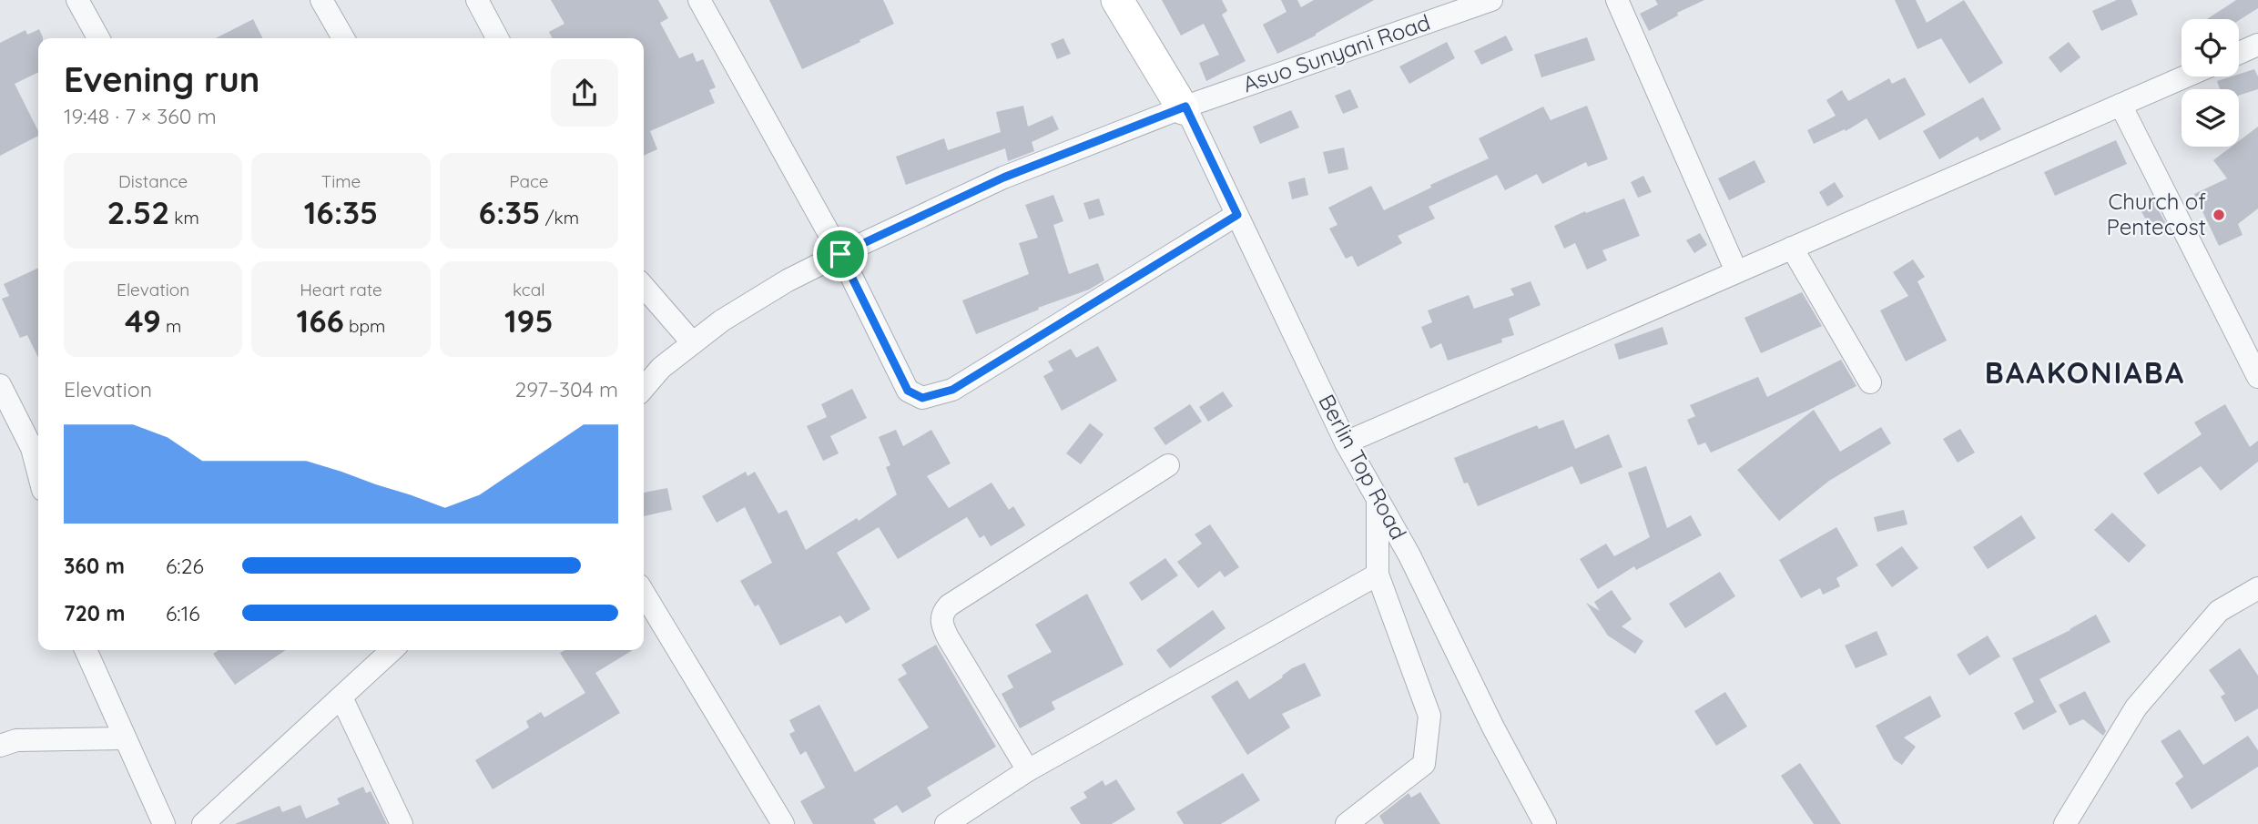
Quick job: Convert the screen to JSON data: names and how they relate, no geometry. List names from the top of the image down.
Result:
{
  "streets": {
    "street": ["Asuo Sunyani Road", "Berlin Top Road"]
  },
  "crossings": [
    ["Asuo Sunyani Road", "Berlin Top Road"]
  ],
  "districts": ["BAAKONIABA"],
  "places": ["Church of Pentecost"],
  "page": {
    "heading": ["Evening run", "19:48 · 7 × 360 m"],
    "stats": [
      ["Distance", "2.52 km"],
      ["Time", "16:35"],
      ["Pace", "6:35 /km"],
      ["Elevation", "49 m"],
      ["Heart rate", "166 bpm"],
      ["kcal", "195"]
    ],
    "chart": ["Elevation", "297–304 m"],
    "list": [
      {
        "name": "360 m",
        "note": "6:26"
      },
      {
        "name": "720 m",
        "note": "6:16"
      }
    ]
  }
}
